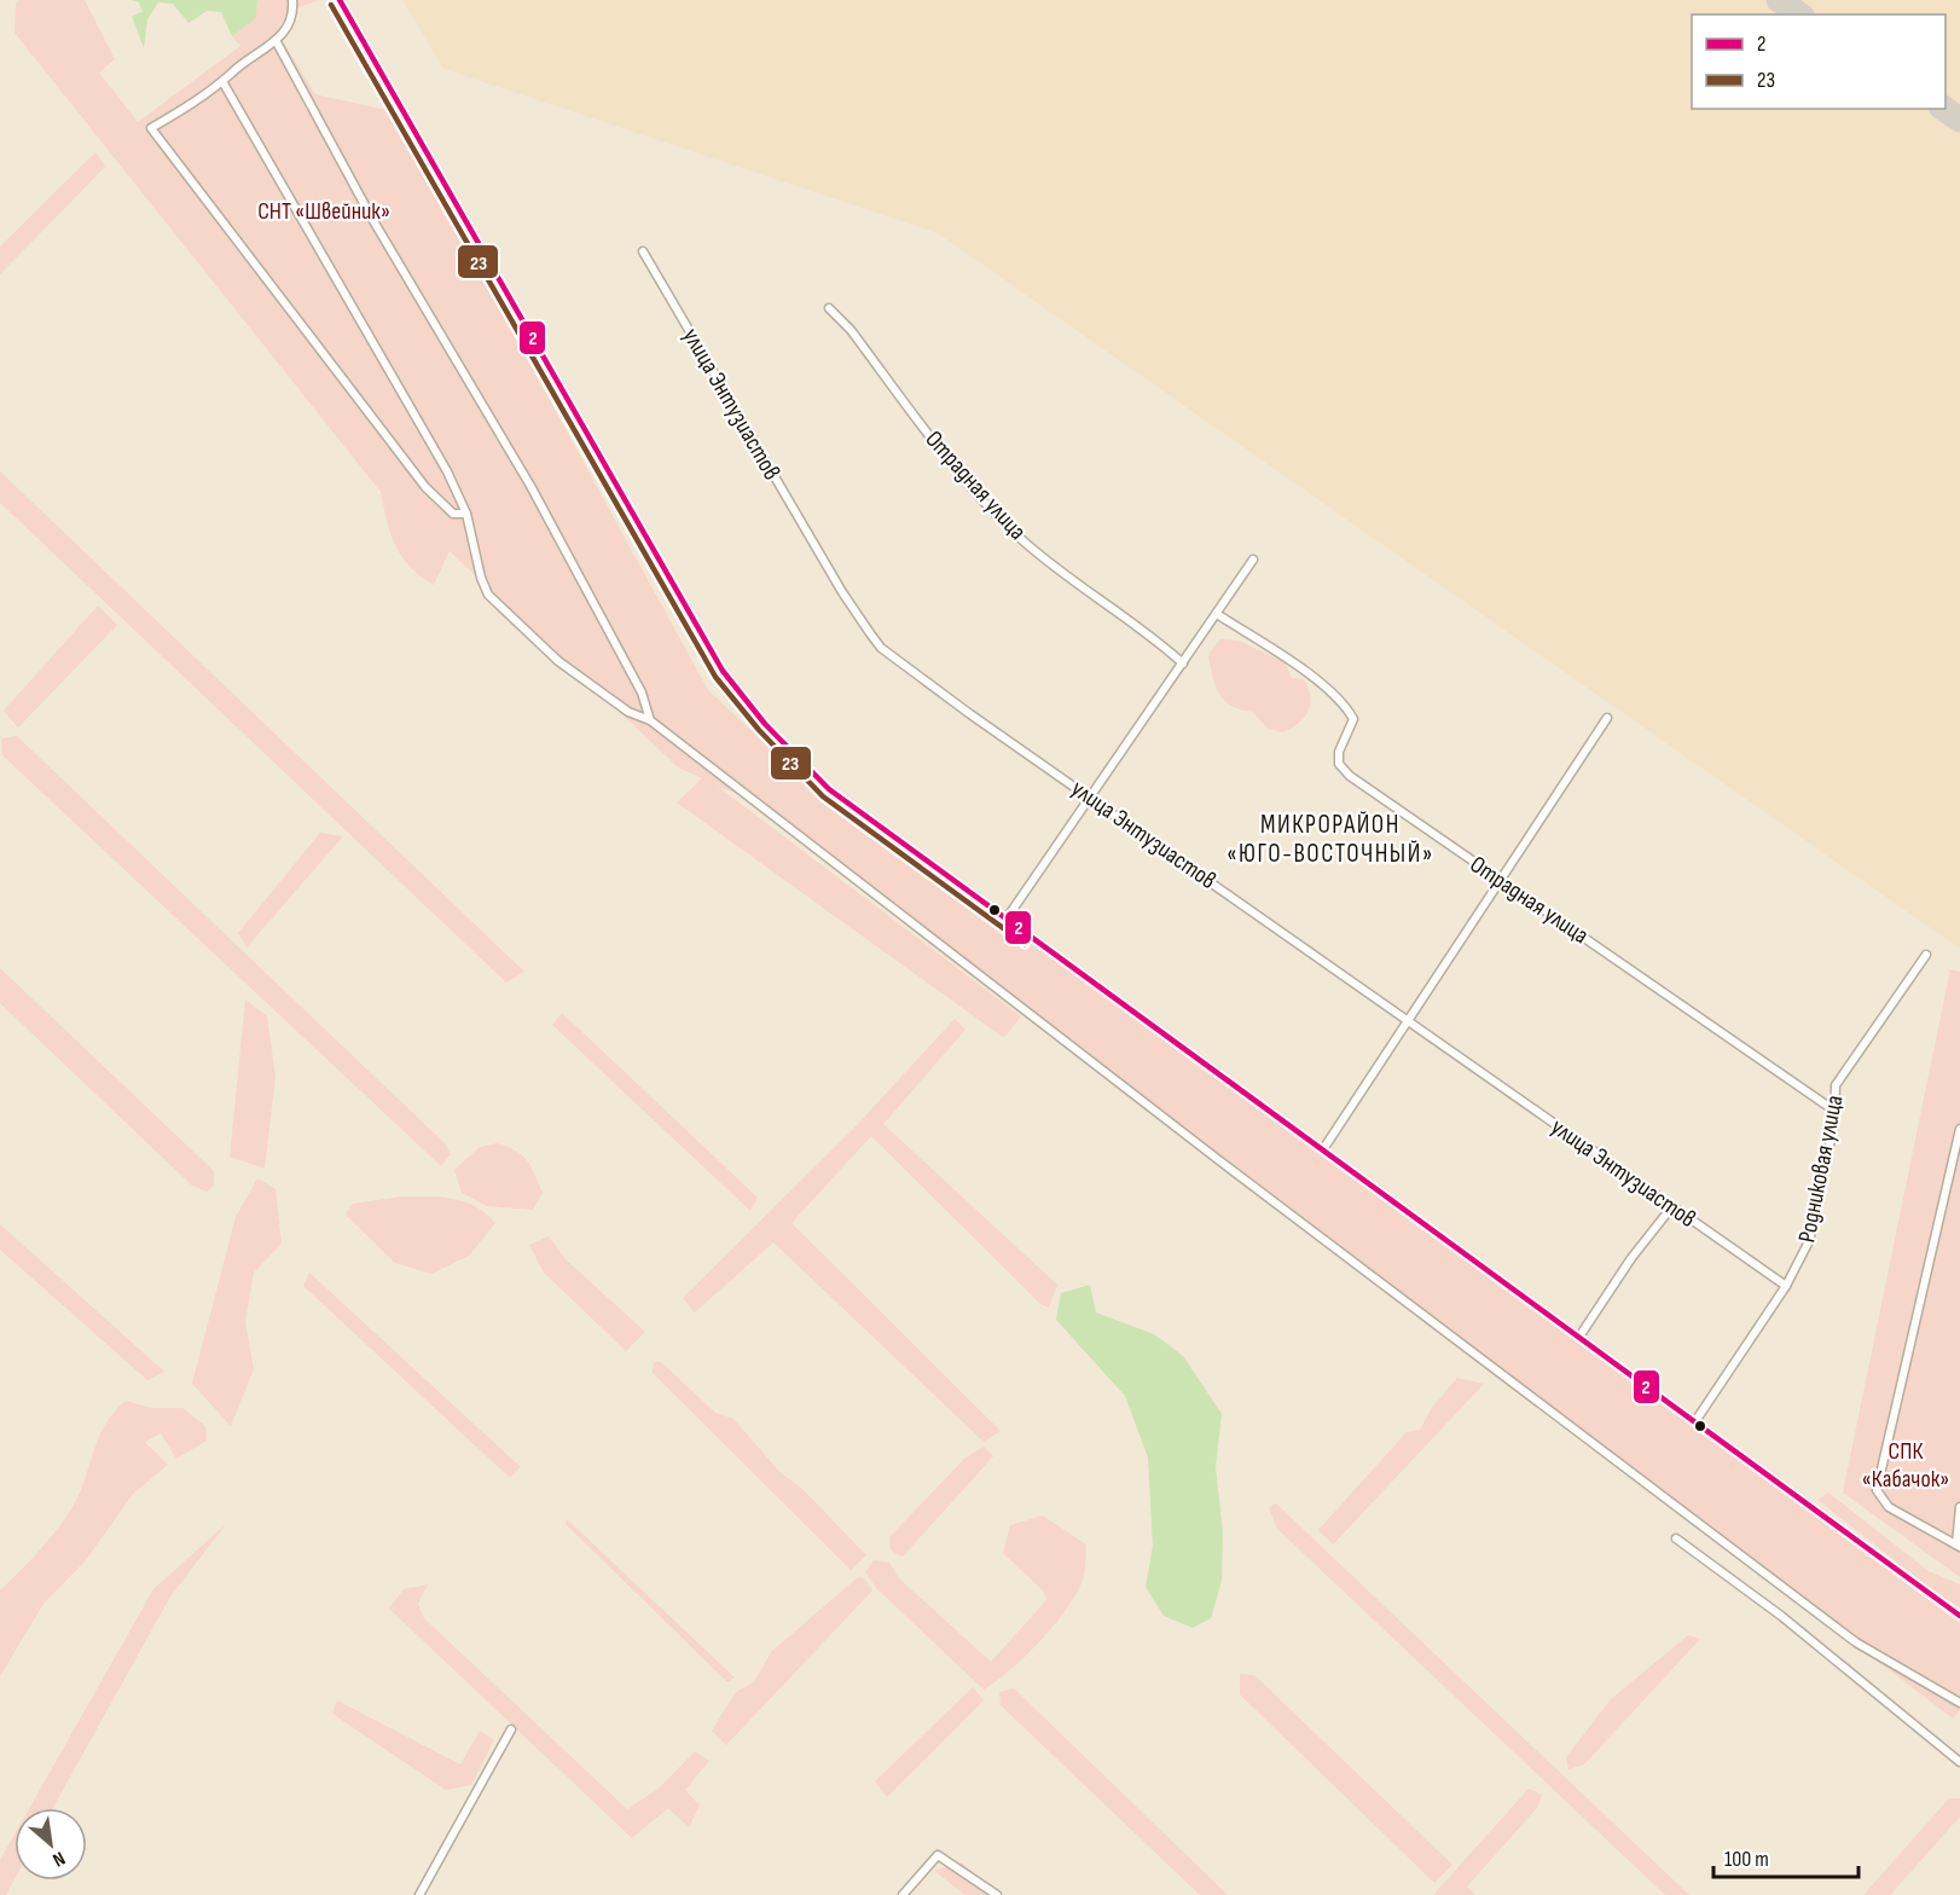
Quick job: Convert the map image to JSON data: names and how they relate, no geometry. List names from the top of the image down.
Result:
{
  "streets": {
    "street": ["улица Энтузиастов", "Отрадная улица", "Родниковая улица"]
  },
  "crossings": [
    ["улица Энтузиастов", "Родниковая улица"],
    ["Отрадная улица", "Родниковая улица"]
  ],
  "districts": ["МИКРОРАЙОН «ЮГО-ВОСТОЧНЫЙ»"],
  "parks": ["СНТ «Швейник»", "СПК «Кабачок»"],
  "lines": ["transit line 2", "transit line 23"],
  "legend": ["2", "23"],
  "scale_bar": "100 m",
  "north": "bottom right"
}
